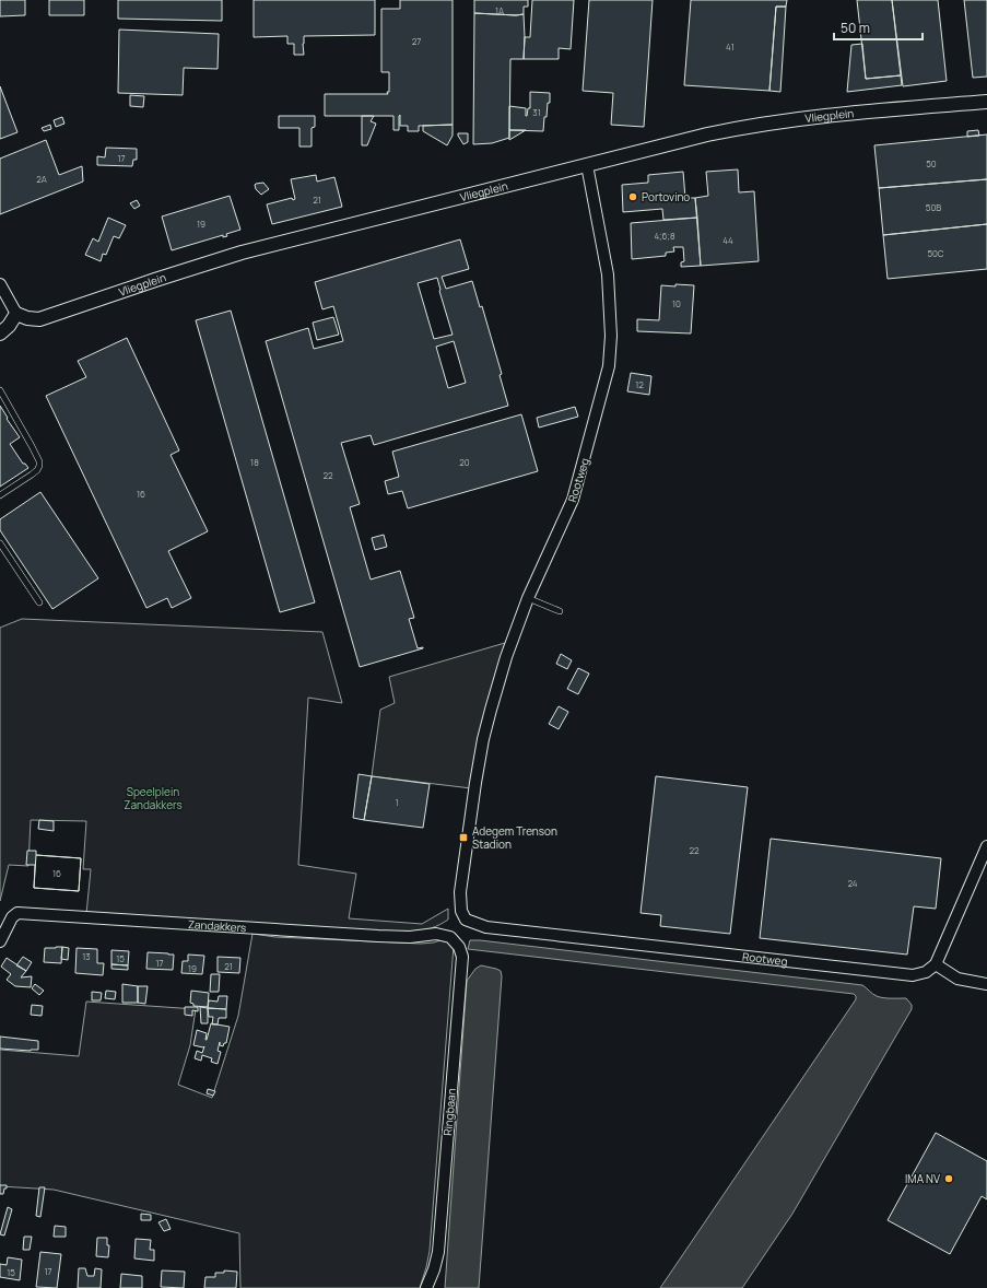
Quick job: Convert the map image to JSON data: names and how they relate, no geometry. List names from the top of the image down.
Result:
{
  "streets": {
    "street": [
      "Vliegplein",
      "Rootweg",
      "Zandakkers",
      "Ringbaan"
    ]
  },
  "crossings": [
    ["Vliegplein", "Rootweg"],
    ["Zandakkers", "Ringbaan"]
  ],
  "parks": ["Speelplein Zandakkers"],
  "places": {
    "other": ["Portovino", "IMA NV"],
    "transit": ["Adegem Trenson Stadion"]
  },
  "house_numbers": [
    "1A",
    "27",
    "41",
    "31",
    "17",
    "50",
    "2A",
    "21",
    "50B",
    "19",
    "4;6;8",
    "44",
    "50C",
    "10",
    "12",
    "18",
    "20",
    "22",
    "16",
    "1",
    "22",
    "16",
    "24",
    "13",
    "15",
    "17",
    "21",
    "19",
    "17",
    "15"
  ],
  "scale_bar": "50 m"
}
